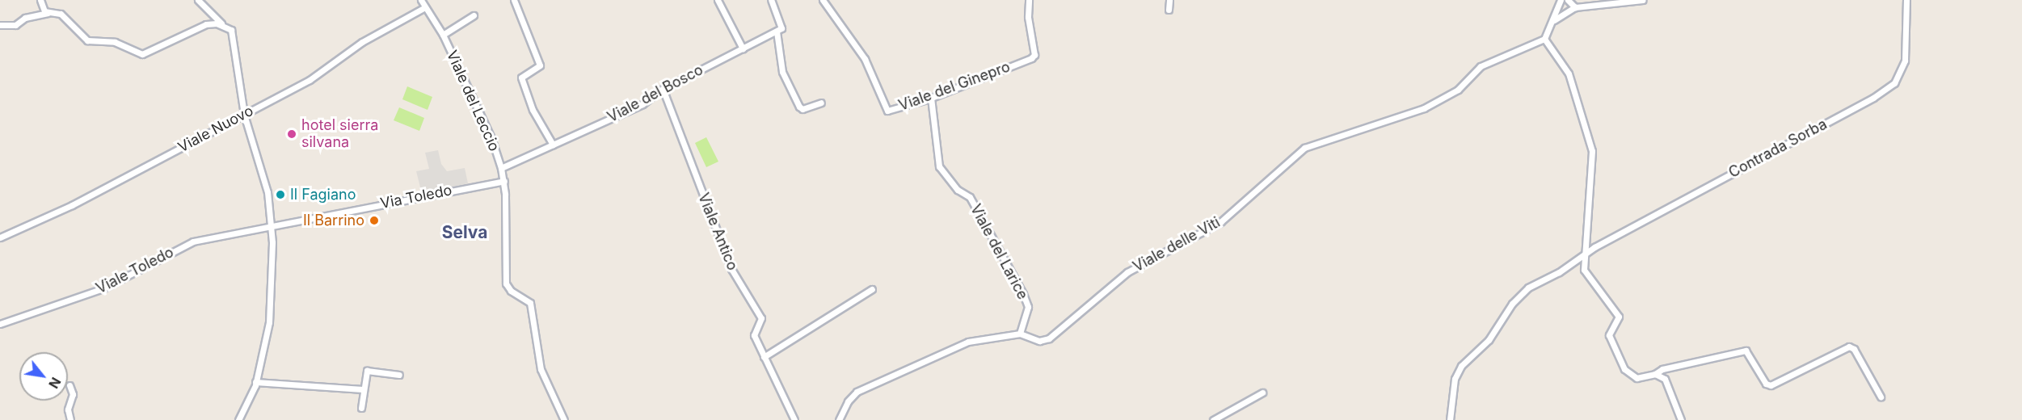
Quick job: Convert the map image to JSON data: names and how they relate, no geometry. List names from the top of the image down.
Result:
{
  "streets": {
    "street": [
      "Viale del Ginepro",
      "Viale del Bosco",
      "Viale del Leccio",
      "Viale Nuovo",
      "Contrada Sorba",
      "Via Toledo",
      "Viale Antico",
      "Viale delle Viti",
      "Viale del Larice",
      "Viale Toledo"
    ]
  },
  "crossings": [
    ["Viale del Ginepro", "Viale del Larice"],
    ["Viale del Bosco", "Viale del Leccio"],
    ["Viale del Bosco", "Viale Antico"],
    ["Viale del Leccio", "Viale Nuovo"],
    ["Viale del Leccio", "Via Toledo"],
    ["Via Toledo", "Viale Toledo"],
    ["Viale delle Viti", "Viale del Larice"]
  ],
  "districts": ["Selva"],
  "places": ["hotel sierra silvana", "Il Fagiano", "Il Barrino"],
  "north": "bottom right"
}
